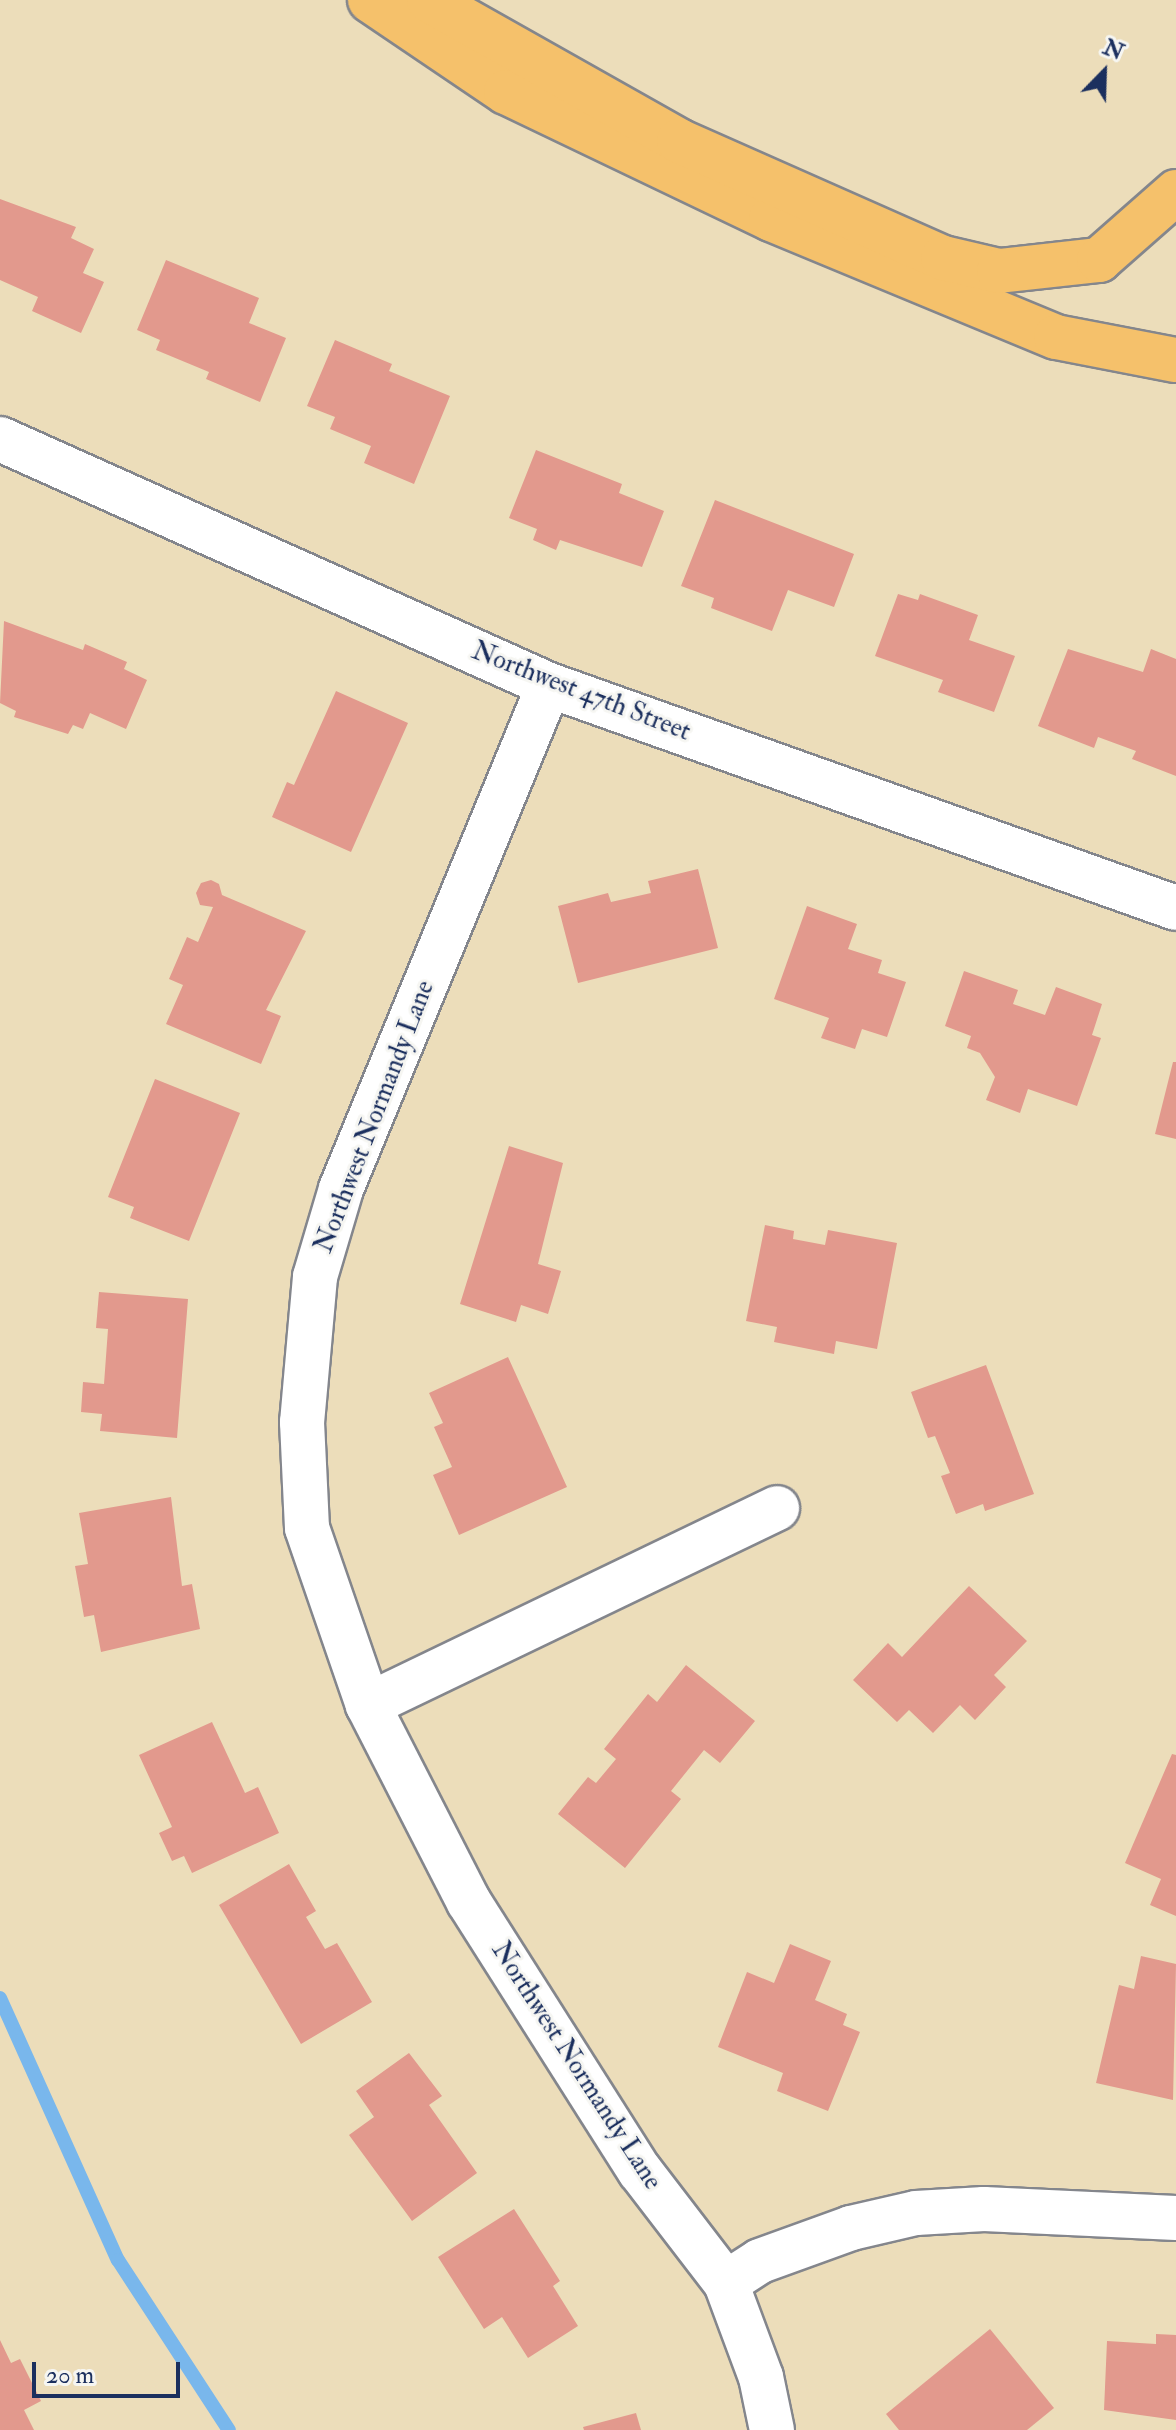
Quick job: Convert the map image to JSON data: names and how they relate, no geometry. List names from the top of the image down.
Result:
{
  "streets": {
    "street": ["Northwest 47th Street", "Northwest Normandy Lane"]
  },
  "crossings": [
    ["Northwest 47th Street", "Northwest Normandy Lane"]
  ],
  "scale_bar": "20 m",
  "north": "top right"
}
